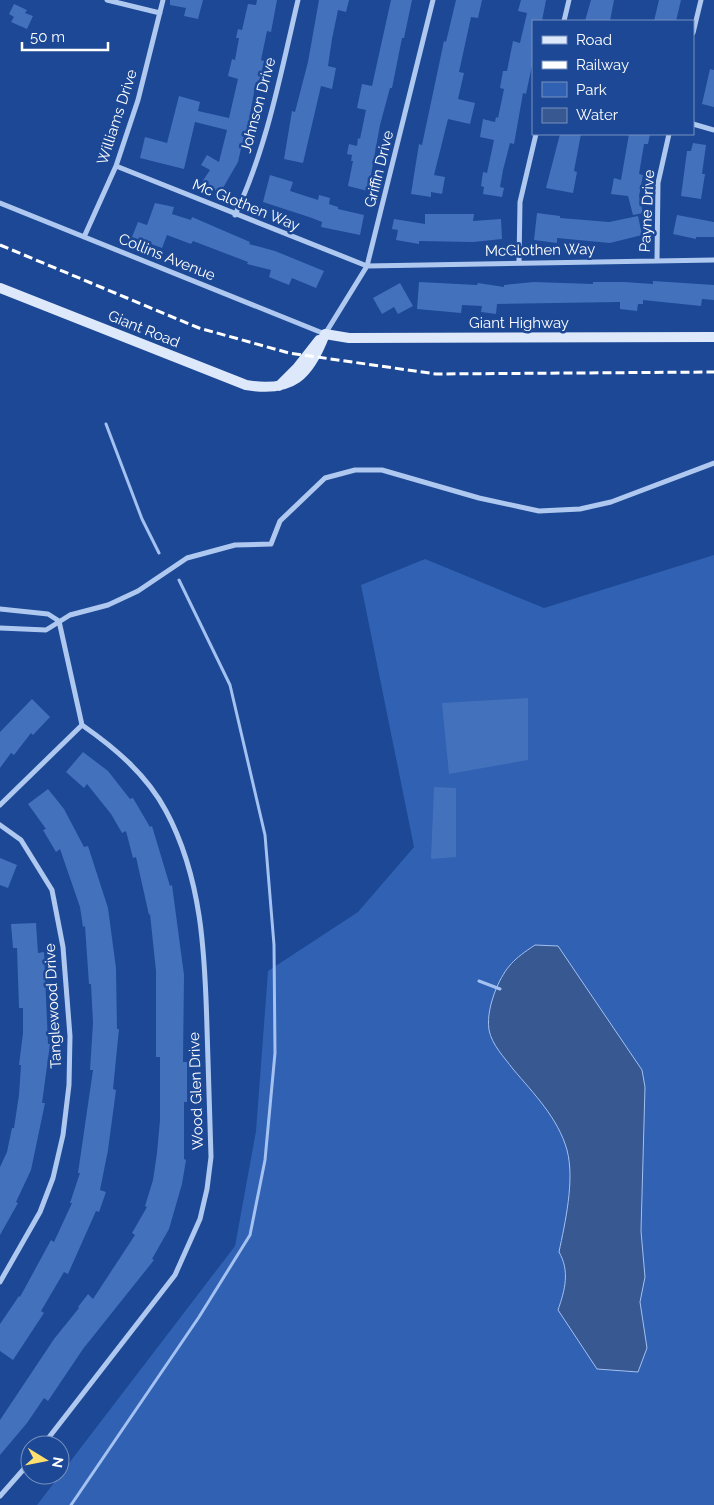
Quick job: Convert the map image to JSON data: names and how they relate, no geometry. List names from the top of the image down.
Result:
{
  "streets": {
    "street": [
      "Johnson Drive",
      "Williams Drive",
      "Griffin Drive",
      "Mc Glothen Way",
      "Payne Drive",
      "McGlothen Way",
      "Collins Avenue",
      "Giant Highway",
      "Giant Road",
      "Tanglewood Drive",
      "Wood Glen Drive"
    ]
  },
  "crossings": [
    ["Johnson Drive", "Mc Glothen Way"],
    ["Williams Drive", "Mc Glothen Way"],
    ["Williams Drive", "Collins Avenue"],
    ["Griffin Drive", "Mc Glothen Way"],
    ["Griffin Drive", "McGlothen Way"],
    ["Griffin Drive", "Collins Avenue"],
    ["Griffin Drive", "Giant Highway"],
    ["Griffin Drive", "Giant Road"],
    ["Mc Glothen Way", "McGlothen Way"],
    ["Payne Drive", "McGlothen Way"],
    ["Collins Avenue", "Giant Highway"],
    ["Collins Avenue", "Giant Road"],
    ["Giant Highway", "Giant Road"]
  ],
  "legend": [
    "Road",
    "Railway",
    "Park",
    "Water"
  ],
  "scale_bar": "50 m",
  "north": "right"
}
